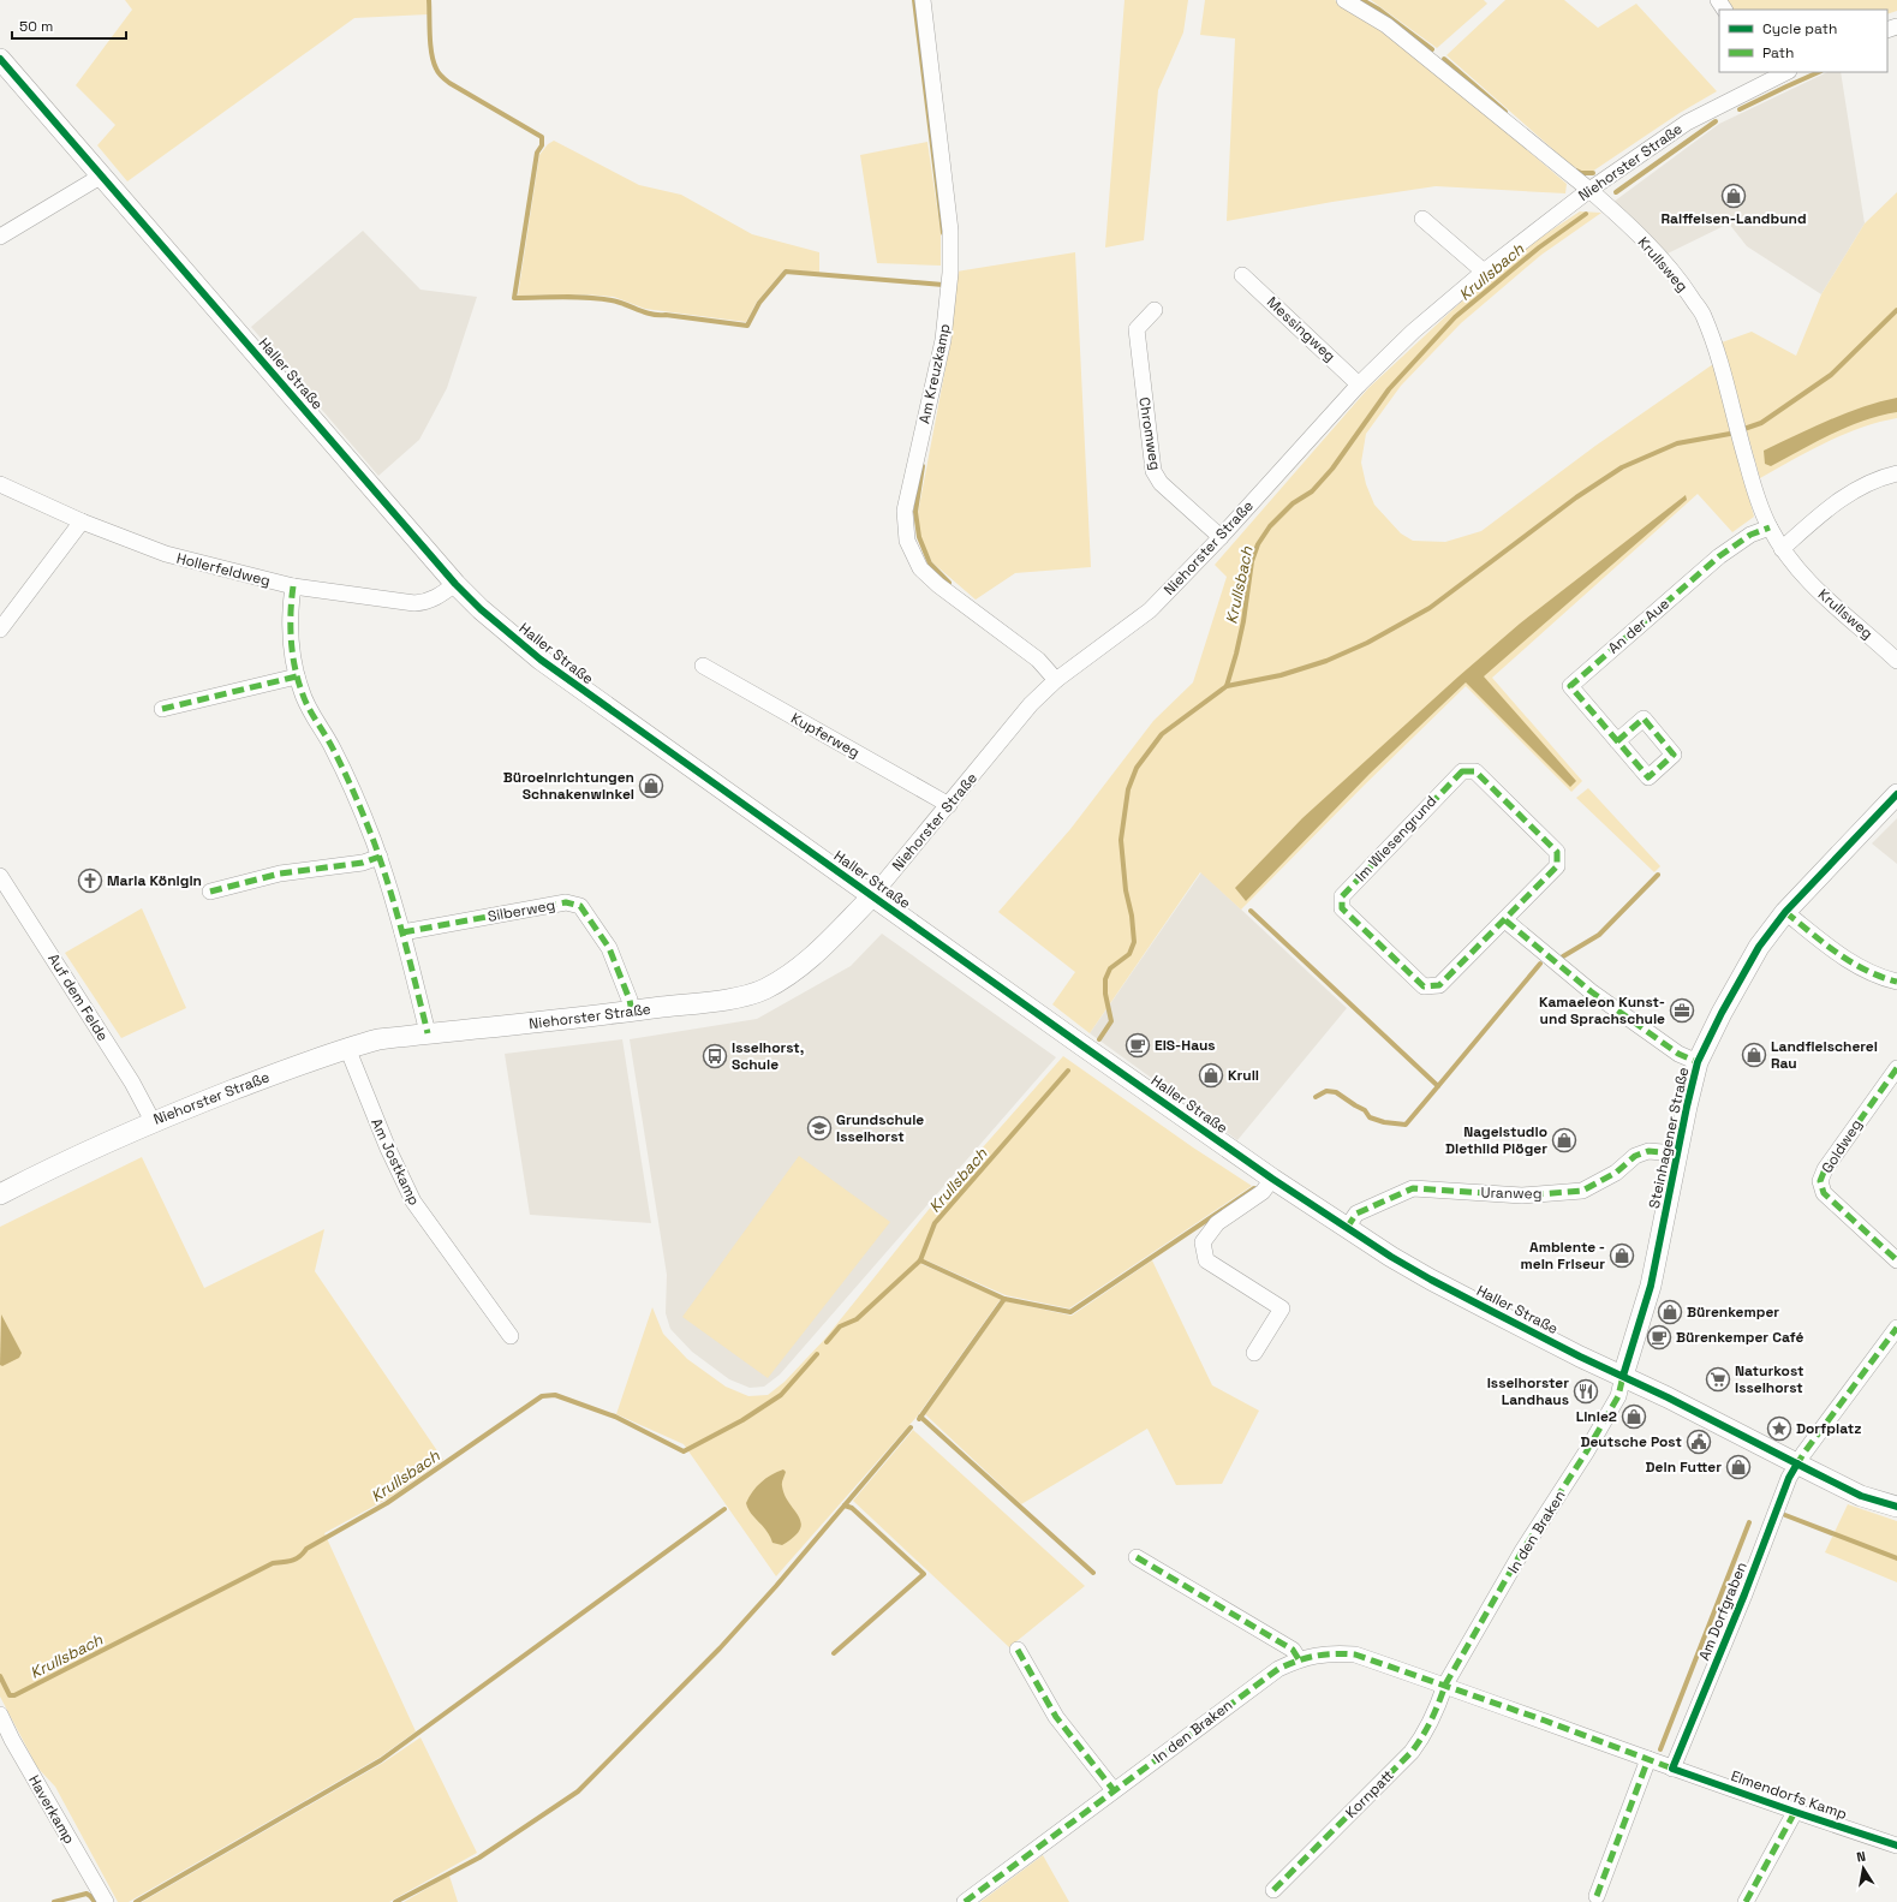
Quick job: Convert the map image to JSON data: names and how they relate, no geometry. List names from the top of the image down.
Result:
{
  "streets": {
    "street": [
      "Niehorster Straße",
      "Krullsweg",
      "Messingweg",
      "Haller Straße",
      "Am Kreuzkamp",
      "Chromweg",
      "Hollerfeldweg",
      "An der Aue",
      "Kupferweg",
      "Im Wiesengrund",
      "Silberweg",
      "Auf dem Felde",
      "Steinhagener Straße",
      "Goldweg",
      "Am Jostkamp",
      "Uranweg",
      "In den Braken",
      "Am Dorfgraben",
      "Kornpatt",
      "Elmendorfs Kamp",
      "Haverkamp"
    ]
  },
  "crossings": [
    ["Niehorster Straße", "Krullsweg"],
    ["Niehorster Straße", "Messingweg"],
    ["Niehorster Straße", "Haller Straße"],
    ["Niehorster Straße", "Am Kreuzkamp"],
    ["Niehorster Straße", "Chromweg"],
    ["Niehorster Straße", "Kupferweg"],
    ["Niehorster Straße", "Silberweg"],
    ["Niehorster Straße", "Auf dem Felde"],
    ["Niehorster Straße", "Am Jostkamp"],
    ["Krullsweg", "An der Aue"],
    ["Haller Straße", "Hollerfeldweg"],
    ["Haller Straße", "Steinhagener Straße"],
    ["Haller Straße", "Uranweg"],
    ["Haller Straße", "In den Braken"],
    ["Haller Straße", "Am Dorfgraben"],
    ["Steinhagener Straße", "Uranweg"],
    ["Steinhagener Straße", "In den Braken"],
    ["In den Braken", "Am Dorfgraben"],
    ["In den Braken", "Kornpatt"],
    ["In den Braken", "Elmendorfs Kamp"],
    ["Am Dorfgraben", "Elmendorfs Kamp"]
  ],
  "water": ["Krullsbach"],
  "places": {
    "shop": [
      "Raiffeisen-Landbund",
      "Büroeinrichtungen Schnakenwinkel",
      "Landfleischerei Rau",
      "Krull",
      "Nagelstudio Diethild Plöger",
      "Ambiente - mein Friseur",
      "Bürenkemper",
      "Linie2",
      "Dein Futter"
    ],
    "church": ["Maria Königin"],
    "office": ["Kamaeleon Kunst- und Sprachschule"],
    "cafe": ["EIS-Haus", "Bürenkemper Café"],
    "bus stop": ["Isselhorst, Schule"],
    "school or university": ["Grundschule Isselhorst"],
    "supermarket": ["Naturkost Isselhorst"],
    "restaurant": ["Isselhorster Landhaus"],
    "place": ["Dorfplatz"],
    "public building": ["Deutsche Post"]
  },
  "legend": ["Cycle path", "Path"],
  "scale_bar": "50 m",
  "north": "top"
}
